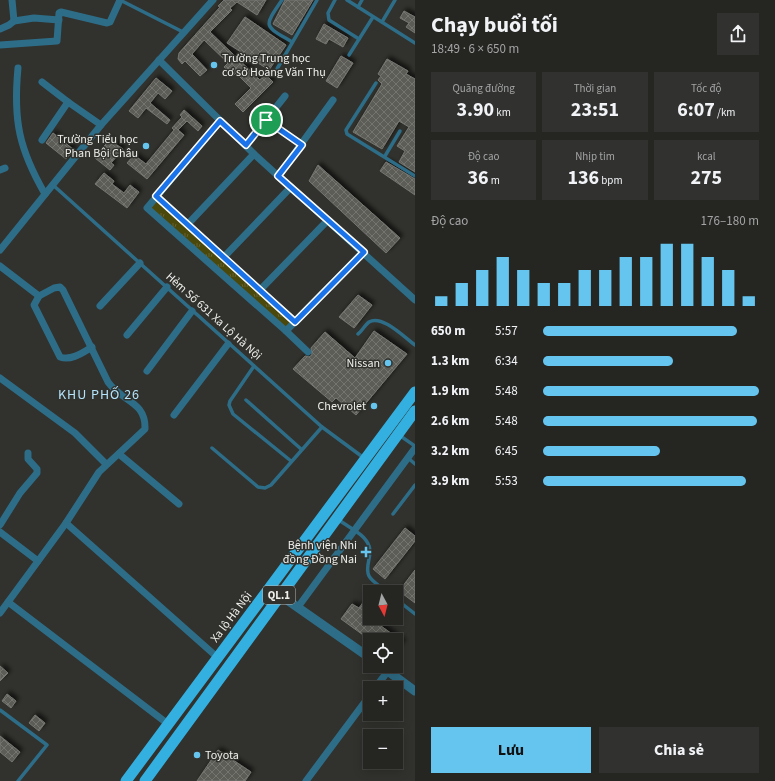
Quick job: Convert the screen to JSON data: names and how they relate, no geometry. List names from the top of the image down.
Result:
{
  "streets": {
    "highway": ["QL.1", "Xa lộ Hà Nội"],
    "lane": ["Hẻm Số 631 Xa Lộ Hà Nội"]
  },
  "crossings": [
    ["Hẻm Số 631 Xa Lộ Hà Nội", "Xa lộ Hà Nội"]
  ],
  "districts": ["KHU PHỐ 26"],
  "places": {
    "other": [
      "Trường Trung học cơ sở Hoàng Văn Thụ",
      "Trường Tiểu học Phan Bội Châu",
      "Nissan",
      "Chevrolet",
      "Toyota"
    ],
    "health": ["Bệnh viện Nhi đồng Đồng Nai"]
  },
  "north": "bottom",
  "page": {
    "heading": ["Chạy buổi tối", "18:49 · 6 × 650 m"],
    "stats": [
      ["Quãng đường", "3.90 km"],
      ["Thời gian", "23:51"],
      ["Tốc độ", "6:07 /km"],
      ["Độ cao", "36 m"],
      ["Nhịp tim", "136 bpm"],
      ["kcal", "275"]
    ],
    "chart": ["Độ cao", "176–180 m"],
    "list": [
      {
        "name": "650 m",
        "note": "5:57"
      },
      {
        "name": "1.3 km",
        "note": "6:34"
      },
      {
        "name": "1.9 km",
        "note": "5:48"
      },
      {
        "name": "2.6 km",
        "note": "5:48"
      },
      {
        "name": "3.2 km",
        "note": "6:45"
      },
      {
        "name": "3.9 km",
        "note": "5:53"
      }
    ],
    "map_buttons": ["+", "−"],
    "buttons": ["Lưu", "Chia sẻ"]
  }
}
